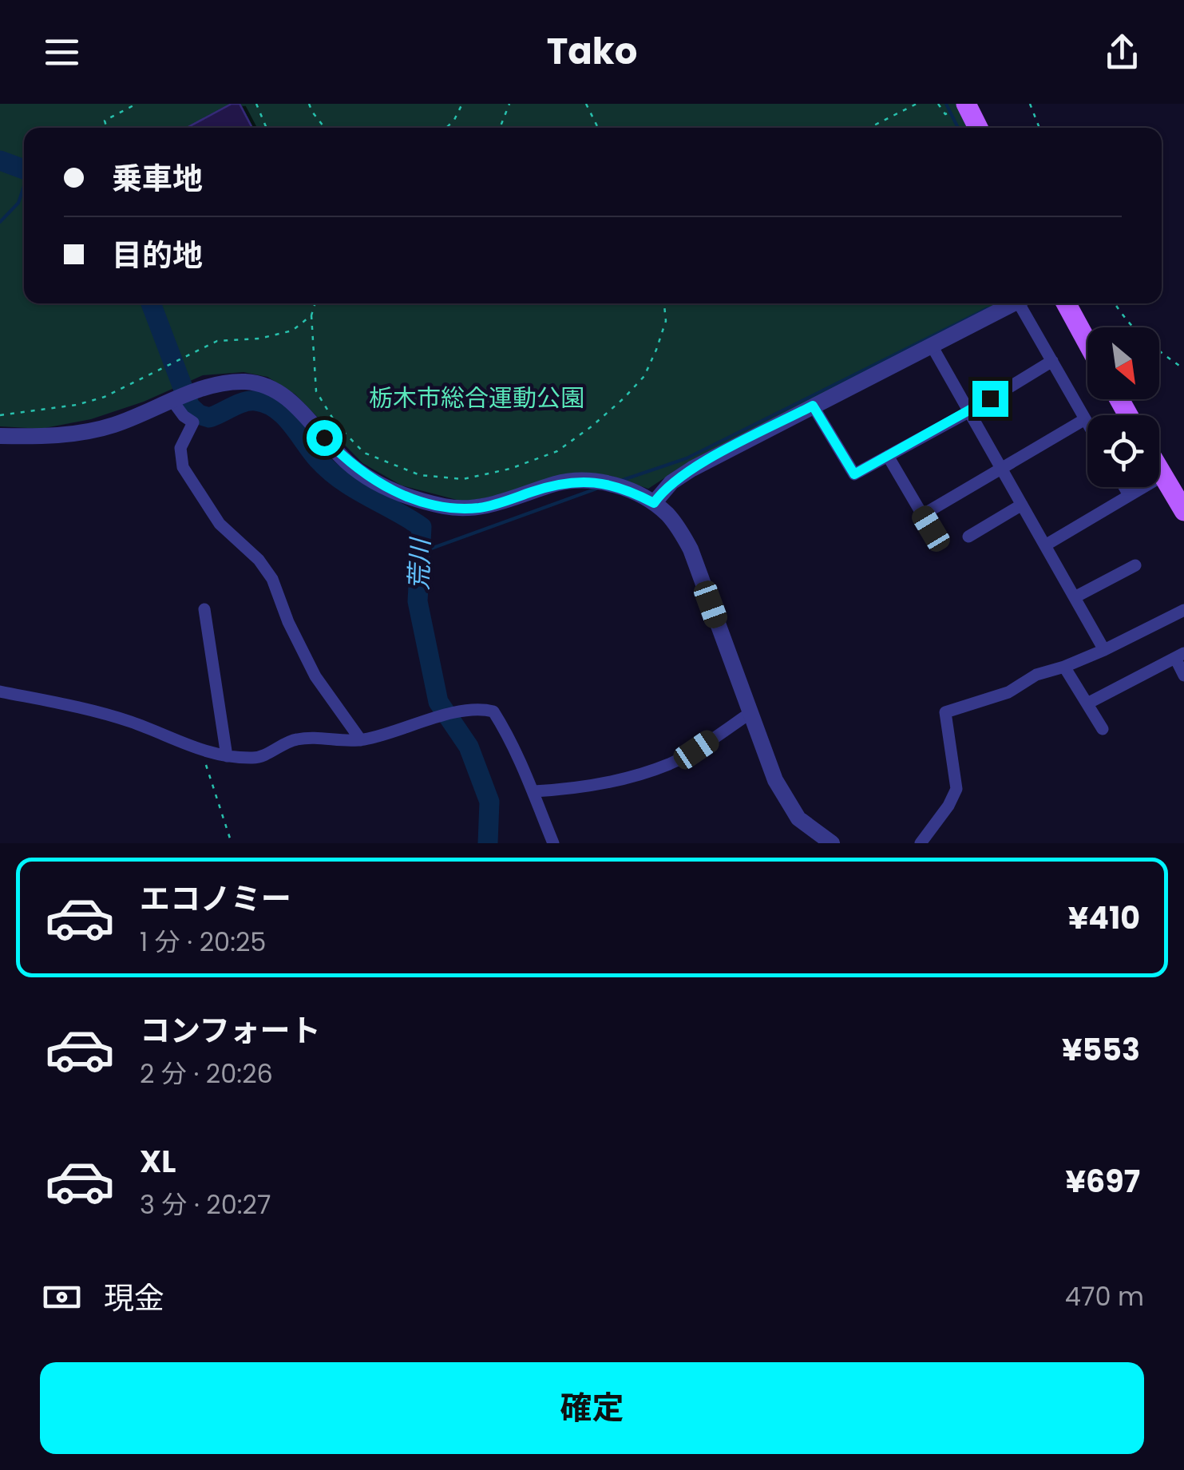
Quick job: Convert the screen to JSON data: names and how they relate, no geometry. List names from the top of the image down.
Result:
{
  "water": ["荒川"],
  "parks": ["栃木市総合運動公園"],
  "north": "bottom right",
  "page": {
    "header": "Tako",
    "banner": ["乗車地", "目的地"],
    "list": [
      {
        "name": "エコノミー",
        "note": "1 分 · 20:25",
        "value": "¥410"
      },
      {
        "name": "コンフォート",
        "note": "2 分 · 20:26",
        "value": "¥553"
      },
      {
        "name": "XL",
        "note": "3 分 · 20:27",
        "value": "¥697"
      }
    ],
    "pay": ["現金", "470 m"],
    "buttons": "確定"
  }
}
